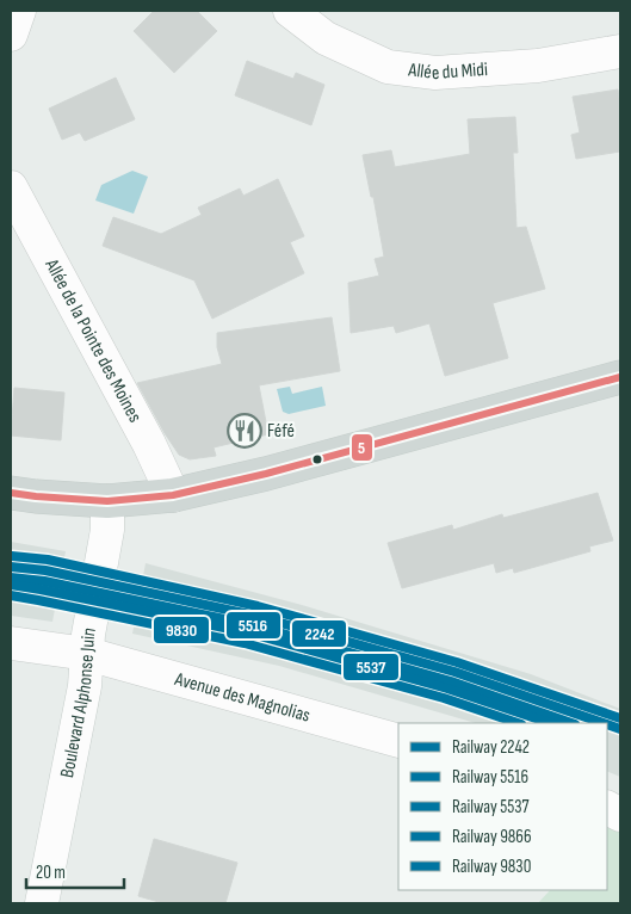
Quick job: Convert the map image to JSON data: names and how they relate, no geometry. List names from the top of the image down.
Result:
{
  "streets": {
    "street": [
      "Allée du Midi",
      "Allée de la Pointe des Moines",
      "Avenue des Magnolias",
      "Boulevard Alphonse Juin"
    ]
  },
  "crossings": [
    ["Avenue des Magnolias", "Boulevard Alphonse Juin"]
  ],
  "places": {
    "restaurant": ["Féfé"]
  },
  "lines": [
    "transit line 5",
    "rail line 9866",
    "rail line 2242",
    "rail line 5516",
    "rail line 5537",
    "rail line 9830"
  ],
  "legend": [
    "Railway 2242",
    "Railway 5516",
    "Railway 5537",
    "Railway 9866",
    "Railway 9830"
  ],
  "scale_bar": "20 m"
}
